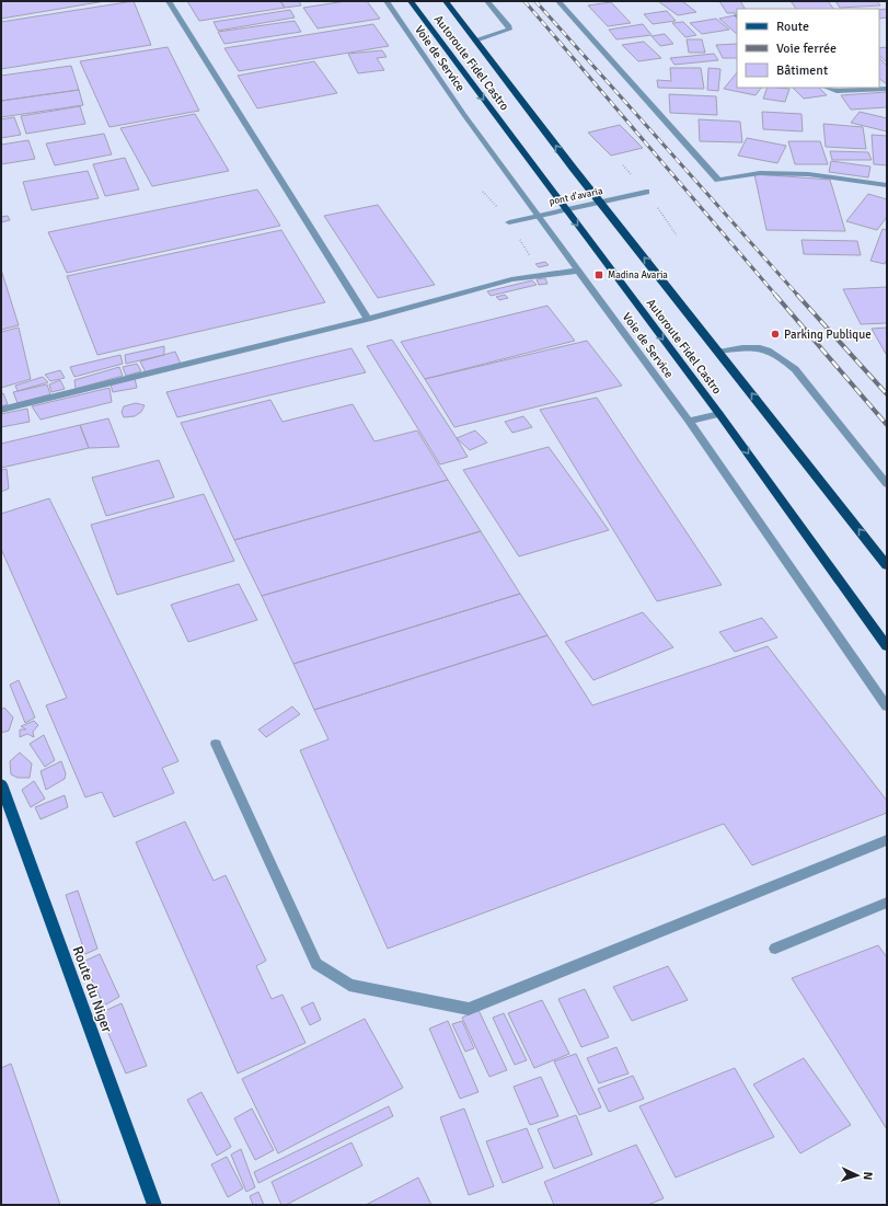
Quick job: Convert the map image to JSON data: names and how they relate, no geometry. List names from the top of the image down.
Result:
{
  "streets": {
    "highway": ["Autoroute Fidel Castro"],
    "main road": ["Route du Niger"],
    "street": ["Voie de Service", "pont d'avaria"]
  },
  "places": {
    "transit": ["Madina Avaria"],
    "other": ["Parking Publique"]
  },
  "legend": ["Route", "Voie ferrée", "Bâtiment"],
  "north": "right"
}
